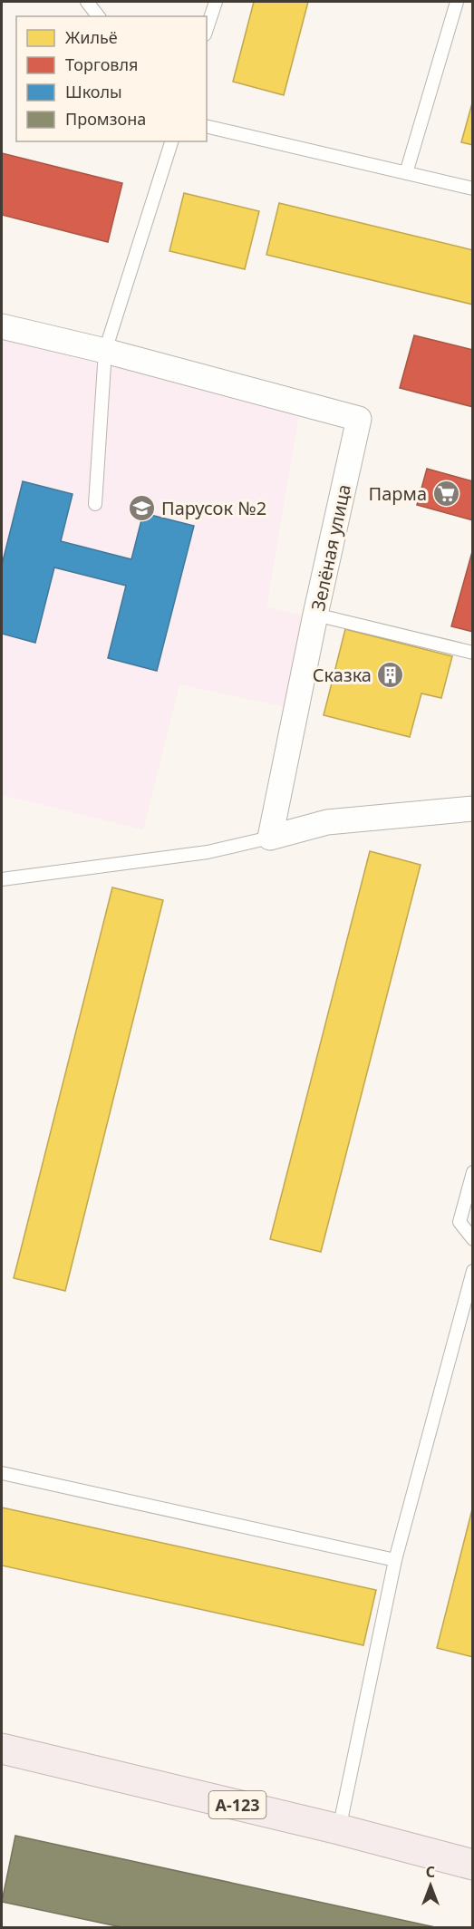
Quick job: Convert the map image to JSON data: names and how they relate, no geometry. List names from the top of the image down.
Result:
{
  "streets": {
    "main road": ["А-123"],
    "street": ["Зелёная улица"]
  },
  "places": {
    "supermarket": ["Парма"],
    "school or university": ["Парусок №2"],
    "building": ["Сказка"]
  },
  "legend": [
    "Жильё",
    "Торговля",
    "Школы",
    "Промзона"
  ],
  "north": "top"
}
